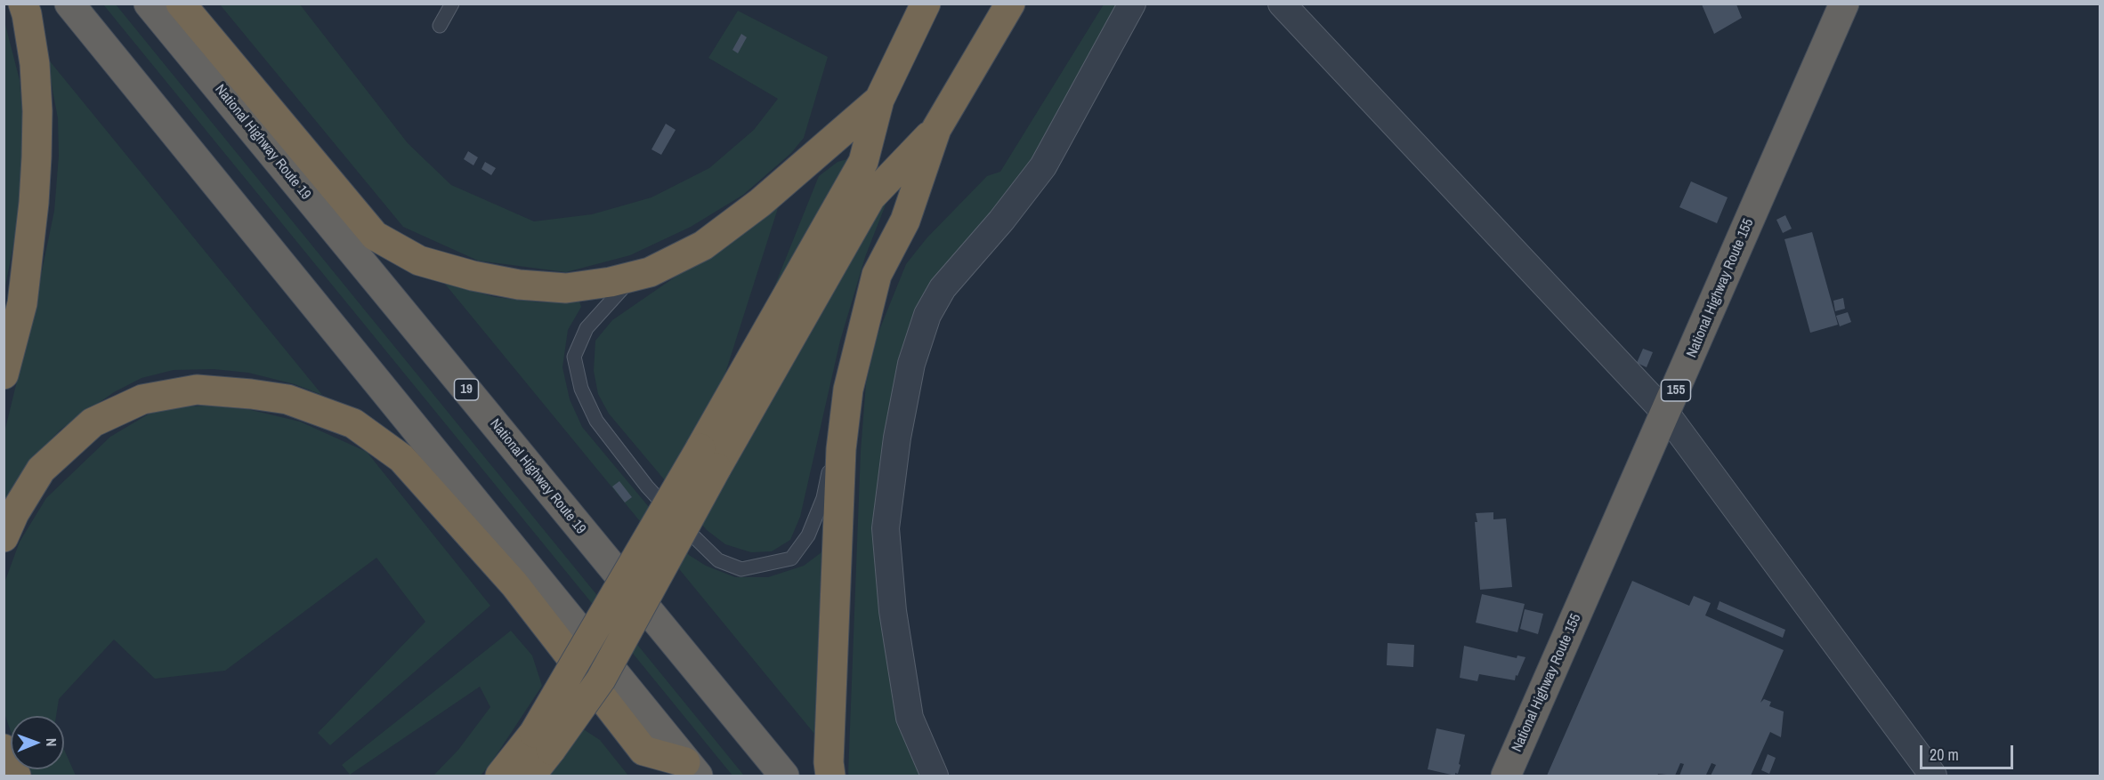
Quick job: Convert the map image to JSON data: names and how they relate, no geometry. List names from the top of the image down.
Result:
{
  "streets": {
    "highway": [
      "National Highway Route 19",
      "National Highway Route 155",
      "19",
      "155"
    ]
  },
  "scale_bar": "20 m",
  "north": "right"
}
